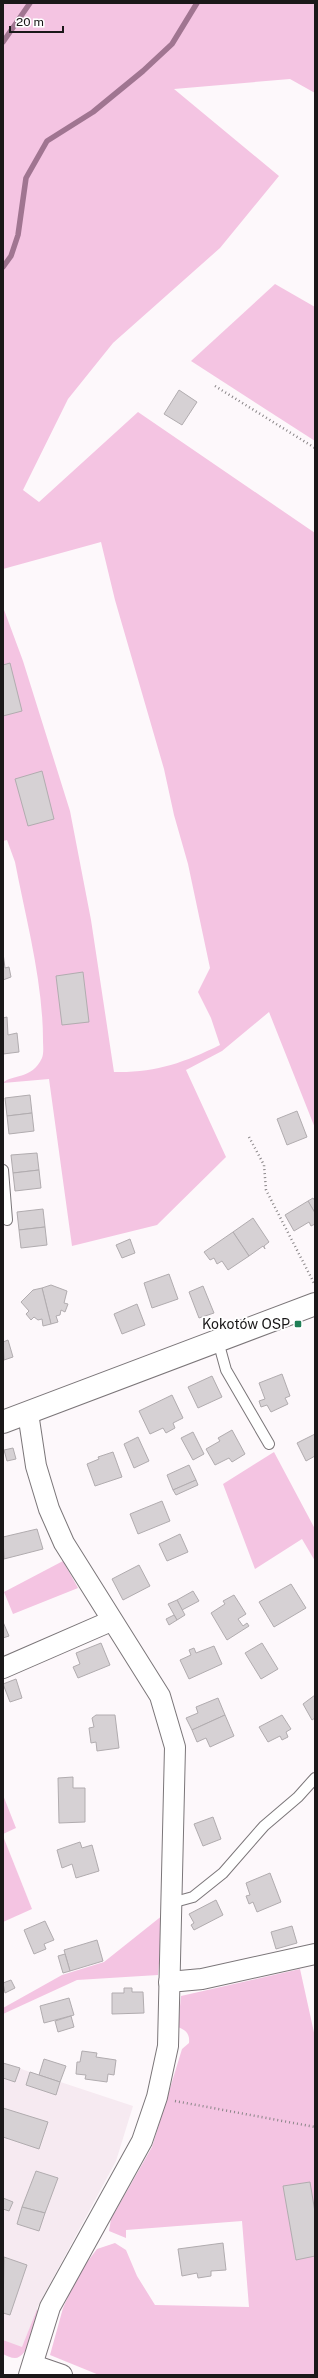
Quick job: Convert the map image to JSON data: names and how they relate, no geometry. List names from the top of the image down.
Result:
{
  "places": {
    "transit": ["Kokotów OSP"]
  },
  "scale_bar": "20 m"
}
